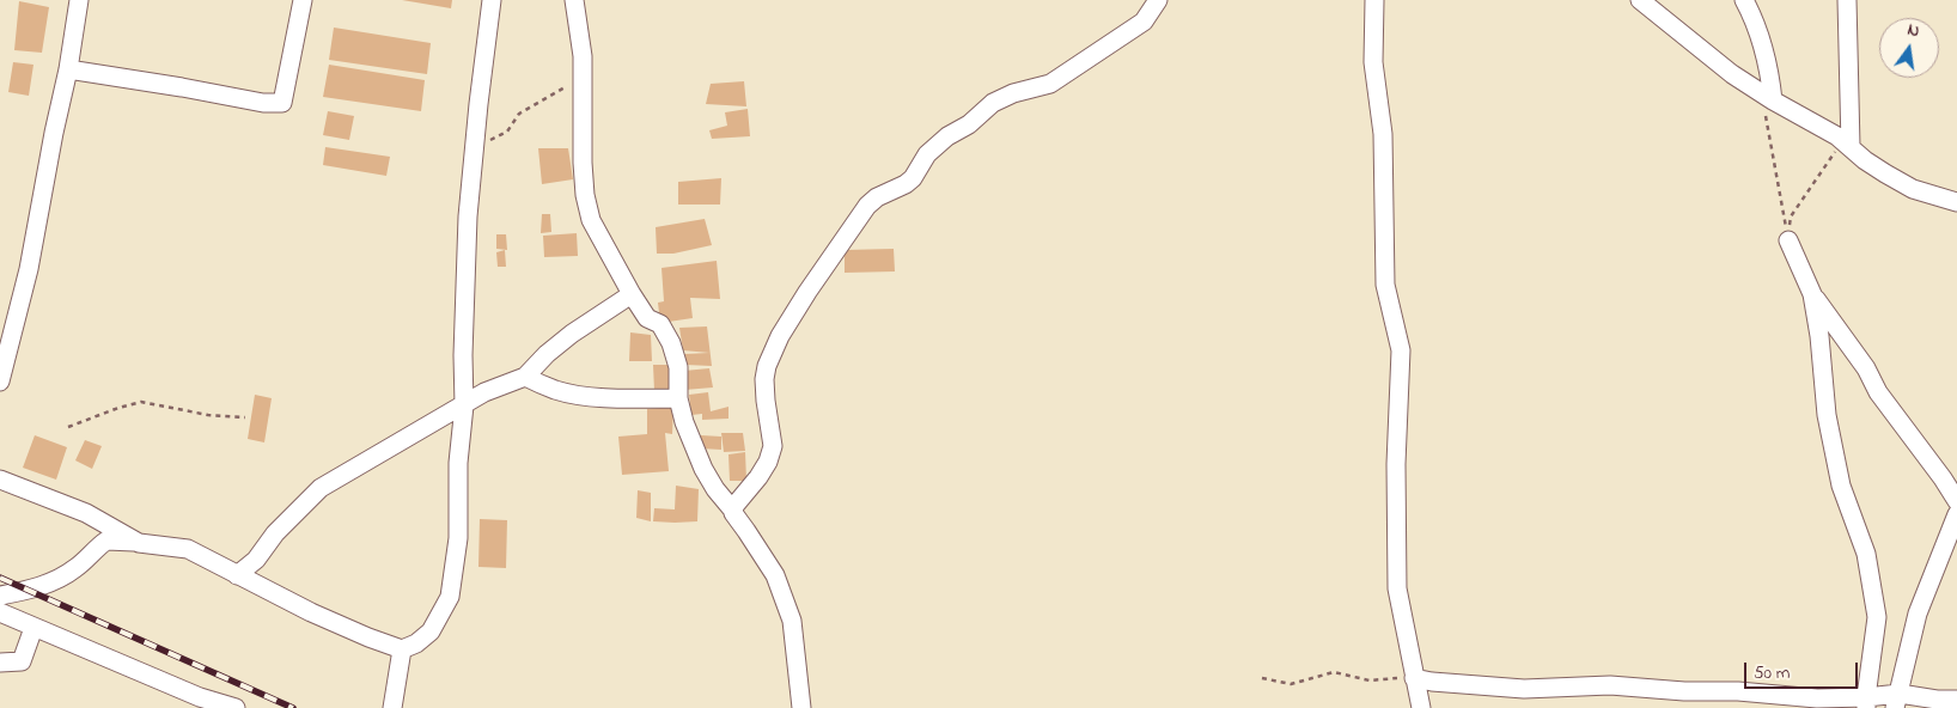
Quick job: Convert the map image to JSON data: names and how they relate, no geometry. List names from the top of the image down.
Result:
{
  "scale_bar": "50 m",
  "north": "top"
}
